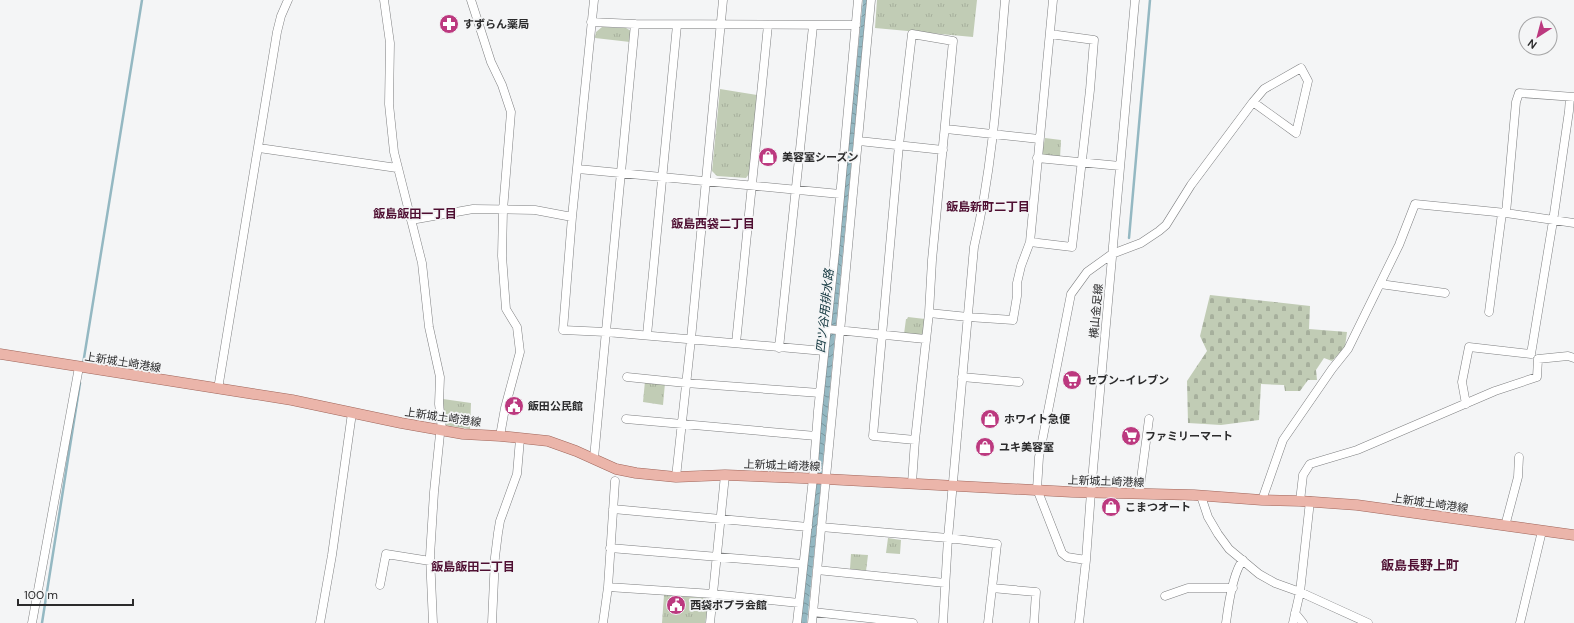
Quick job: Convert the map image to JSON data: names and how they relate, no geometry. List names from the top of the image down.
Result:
{
  "streets": {
    "main road": ["上新城土崎港線"],
    "street": ["横山金足線"]
  },
  "crossings": [
    ["横山金足線", "上新城土崎港線"]
  ],
  "districts": [
    "飯島新町二丁目",
    "飯島飯田一丁目",
    "飯島西袋二丁目",
    "飯島長野上町",
    "飯島飯田二丁目"
  ],
  "water": ["四ツ谷用排水路"],
  "places": {
    "pharmacy": ["すずらん薬局"],
    "shop": [
      "美容室シーズン",
      "ホワイト急便",
      "ユキ美容室",
      "こまつオート"
    ],
    "supermarket": ["セブン-イレブン", "ファミリーマート"],
    "public building": ["飯田公民館", "西袋ポプラ会館"]
  },
  "scale_bar": "100 m",
  "north": "bottom left"
}
